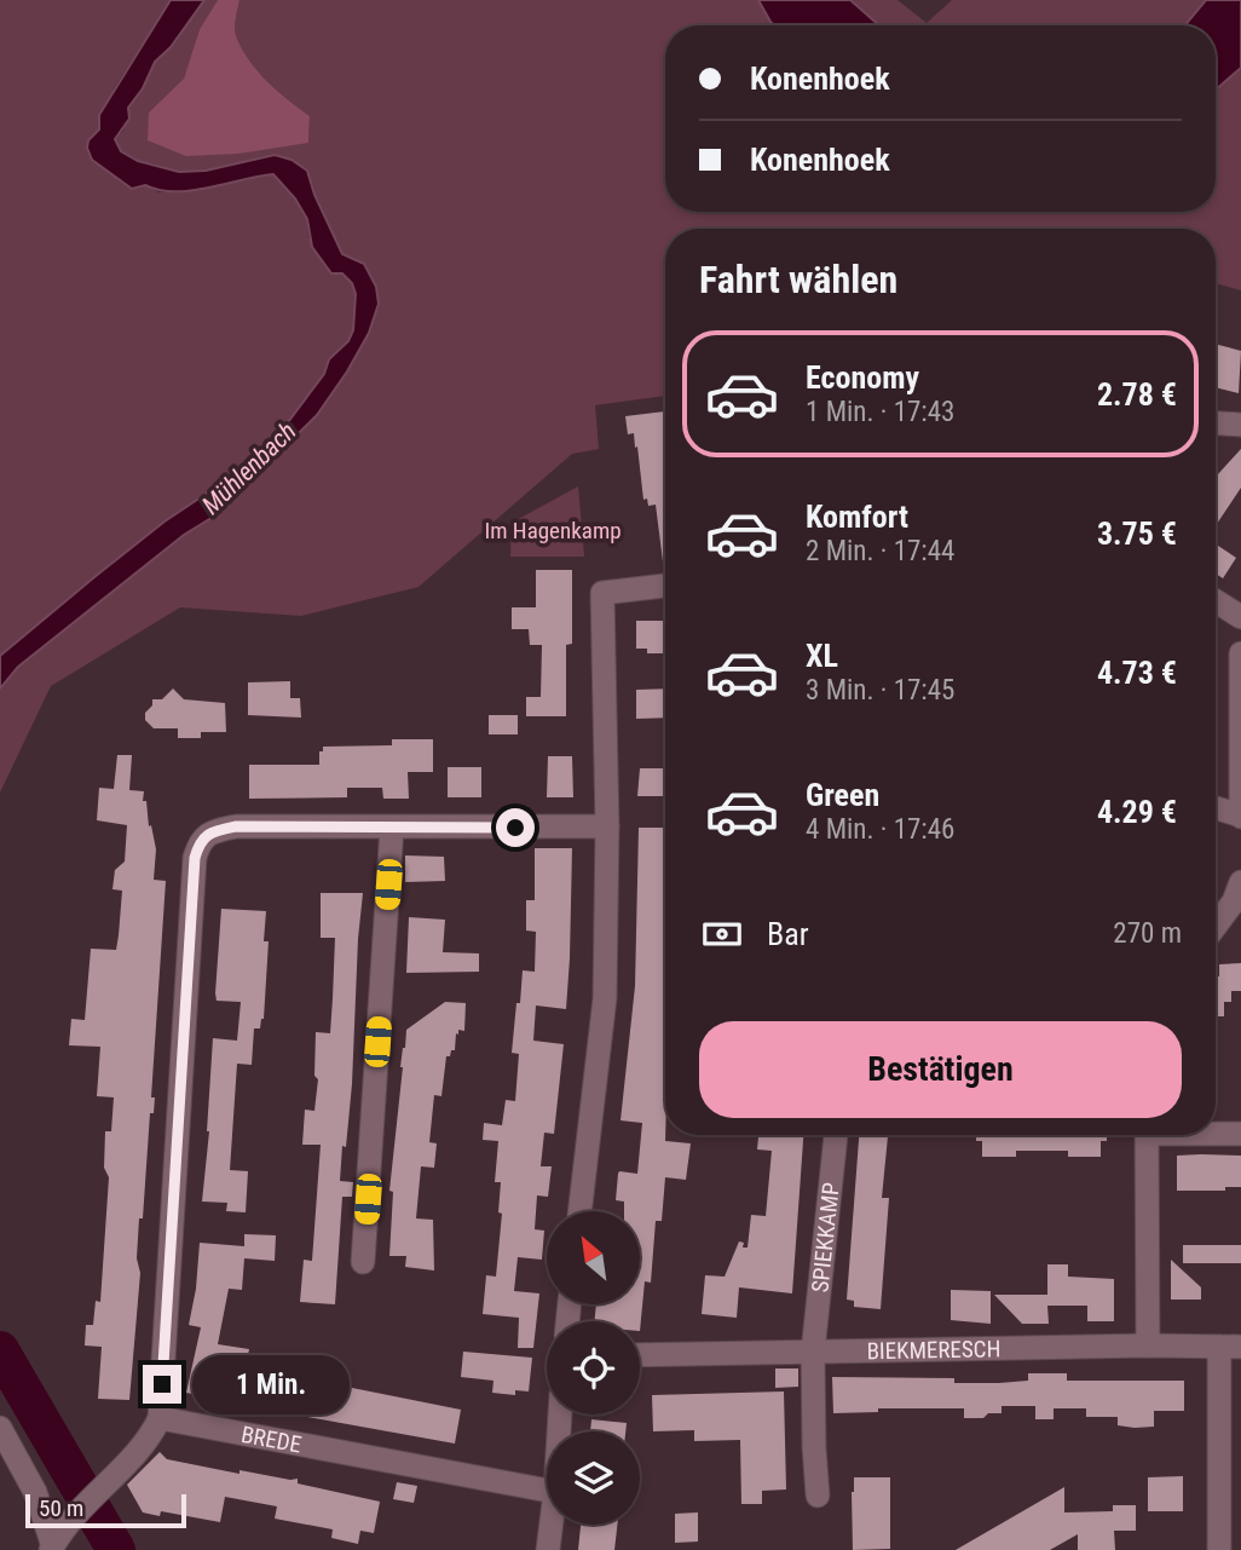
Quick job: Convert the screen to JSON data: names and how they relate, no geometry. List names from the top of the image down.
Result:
{
  "streets": {
    "street": ["SPIEKKAMP", "BIEKMERESCH", "BREDE"]
  },
  "crossings": [
    ["SPIEKKAMP", "BIEKMERESCH"]
  ],
  "water": ["Mühlenbach"],
  "parks": ["Im Hagenkamp"],
  "scale_bar": "50 m",
  "north": "top left",
  "page": {
    "banner": ["Konenhoek", "Konenhoek"],
    "heading": "Fahrt wählen",
    "list": [
      {
        "name": "Economy",
        "note": "1 Min. · 17:43",
        "value": "2.78 €"
      },
      {
        "name": "Komfort",
        "note": "2 Min. · 17:44",
        "value": "3.75 €"
      },
      {
        "name": "XL",
        "note": "3 Min. · 17:45",
        "value": "4.73 €"
      },
      {
        "name": "Green",
        "note": "4 Min. · 17:46",
        "value": "4.29 €"
      }
    ],
    "pay": ["Bar", "270 m"],
    "buttons": "Bestätigen",
    "bubble": "1 Min.",
    "scale": "50 m"
  }
}
